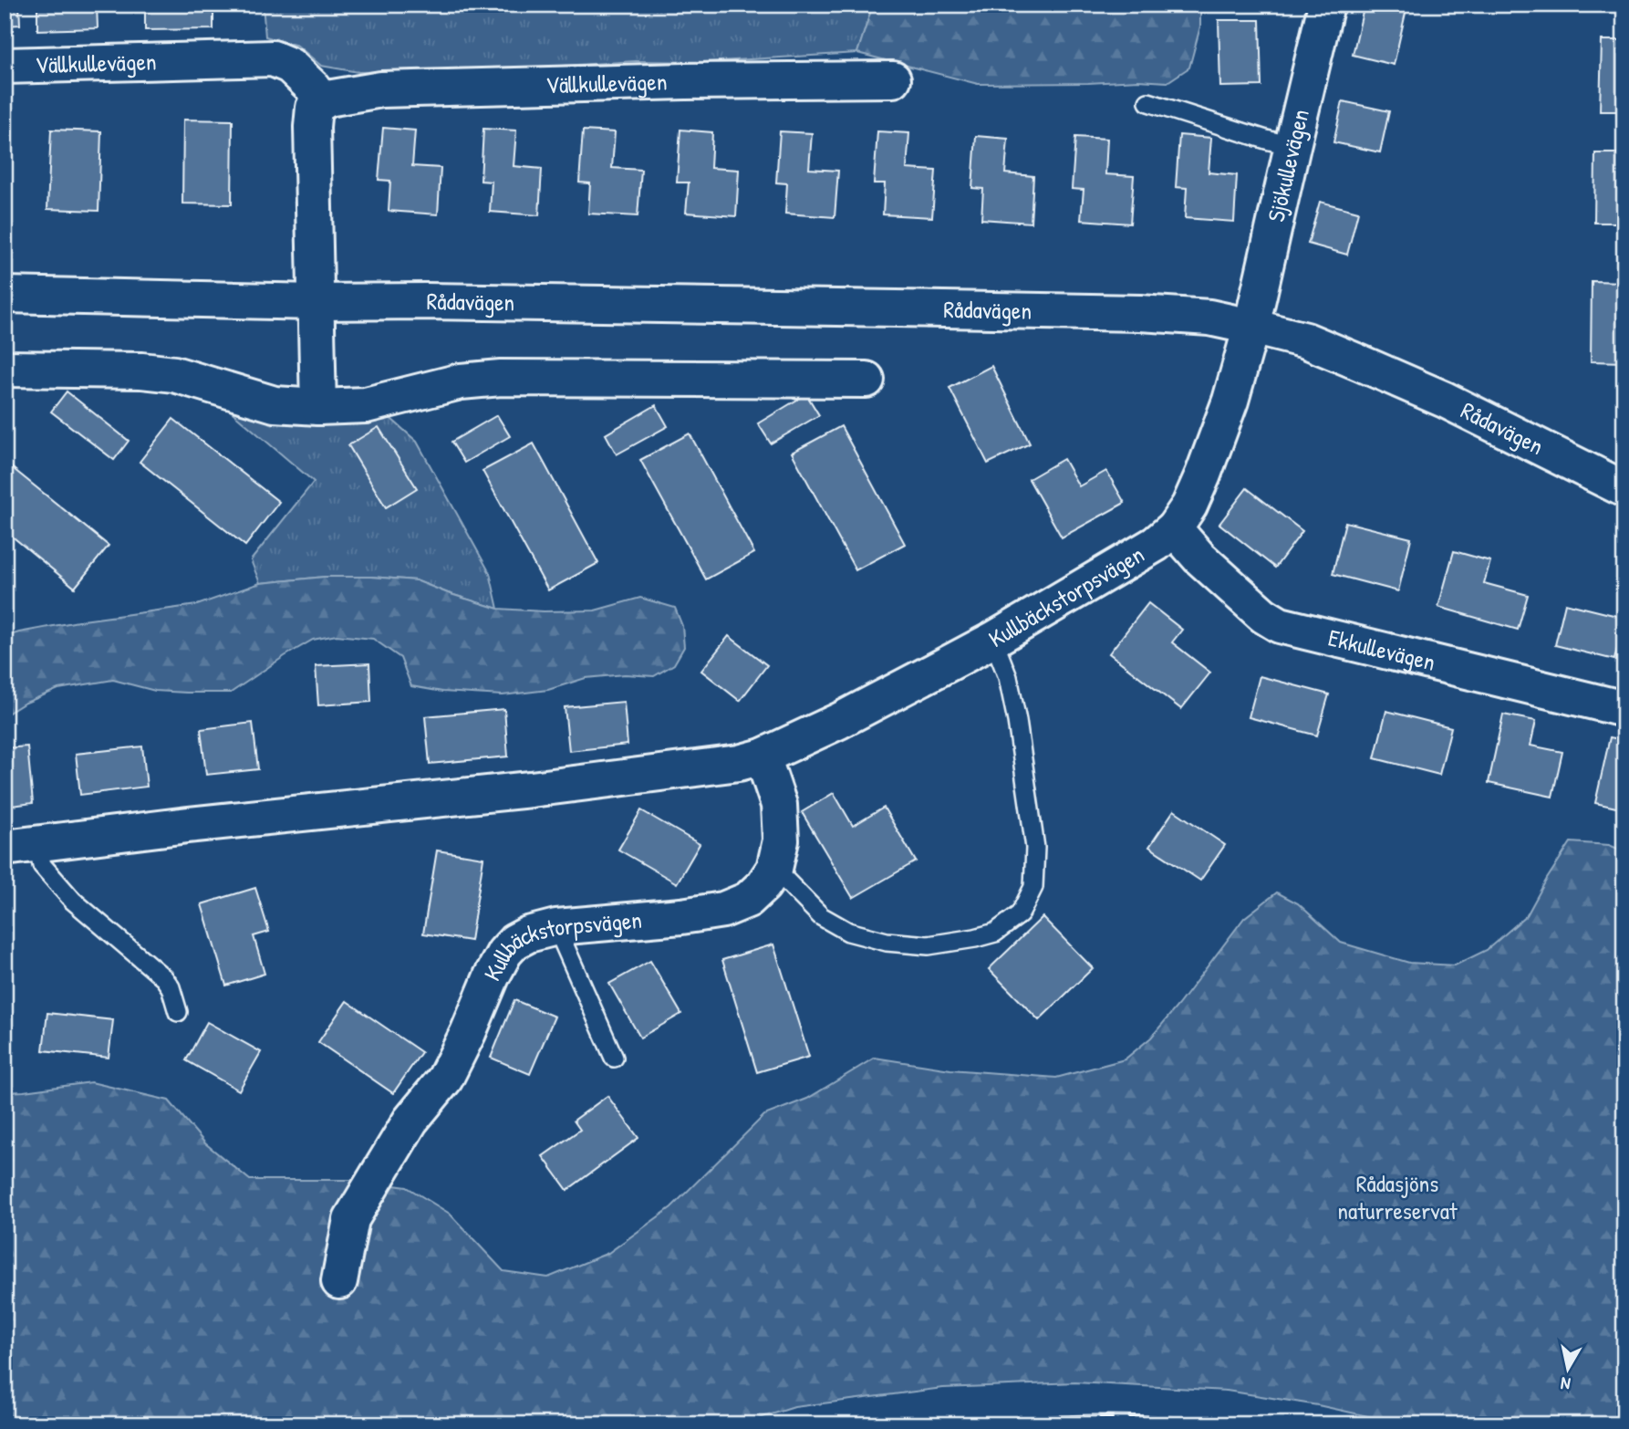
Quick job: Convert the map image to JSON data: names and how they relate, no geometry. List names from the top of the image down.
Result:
{
  "streets": {
    "street": [
      "Vällkullevägen",
      "Sjökullevägen",
      "Rådavägen",
      "Kullbäckstorpsvägen",
      "Ekkullevägen"
    ]
  },
  "crossings": [
    ["Sjökullevägen", "Rådavägen"],
    ["Sjökullevägen", "Kullbäckstorpsvägen"],
    ["Rådavägen", "Kullbäckstorpsvägen"],
    ["Kullbäckstorpsvägen", "Ekkullevägen"]
  ],
  "parks": ["Rådasjöns naturreservat"],
  "north": "bottom"
}
